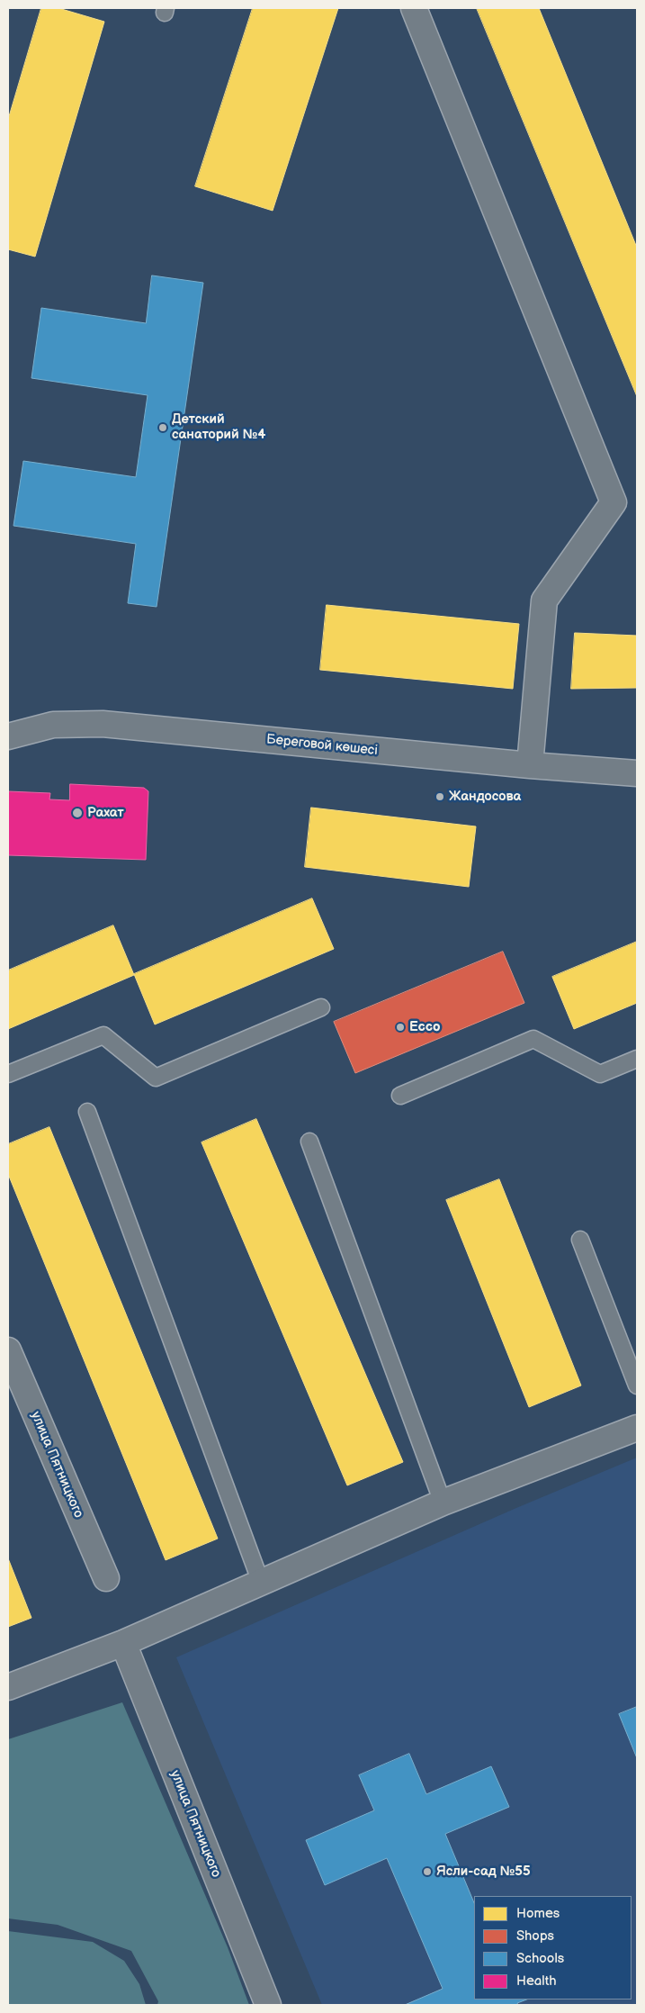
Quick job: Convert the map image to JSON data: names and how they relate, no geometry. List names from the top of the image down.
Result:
{
  "streets": {
    "street": ["Береговой көшесі", "улица Пятницкого"]
  },
  "places": [
    "Детский санаторий №4",
    "Жандосова",
    "Рахат",
    "Ecco",
    "Ясли-сад №55"
  ],
  "legend": [
    "Homes",
    "Shops",
    "Schools",
    "Health"
  ]
}
